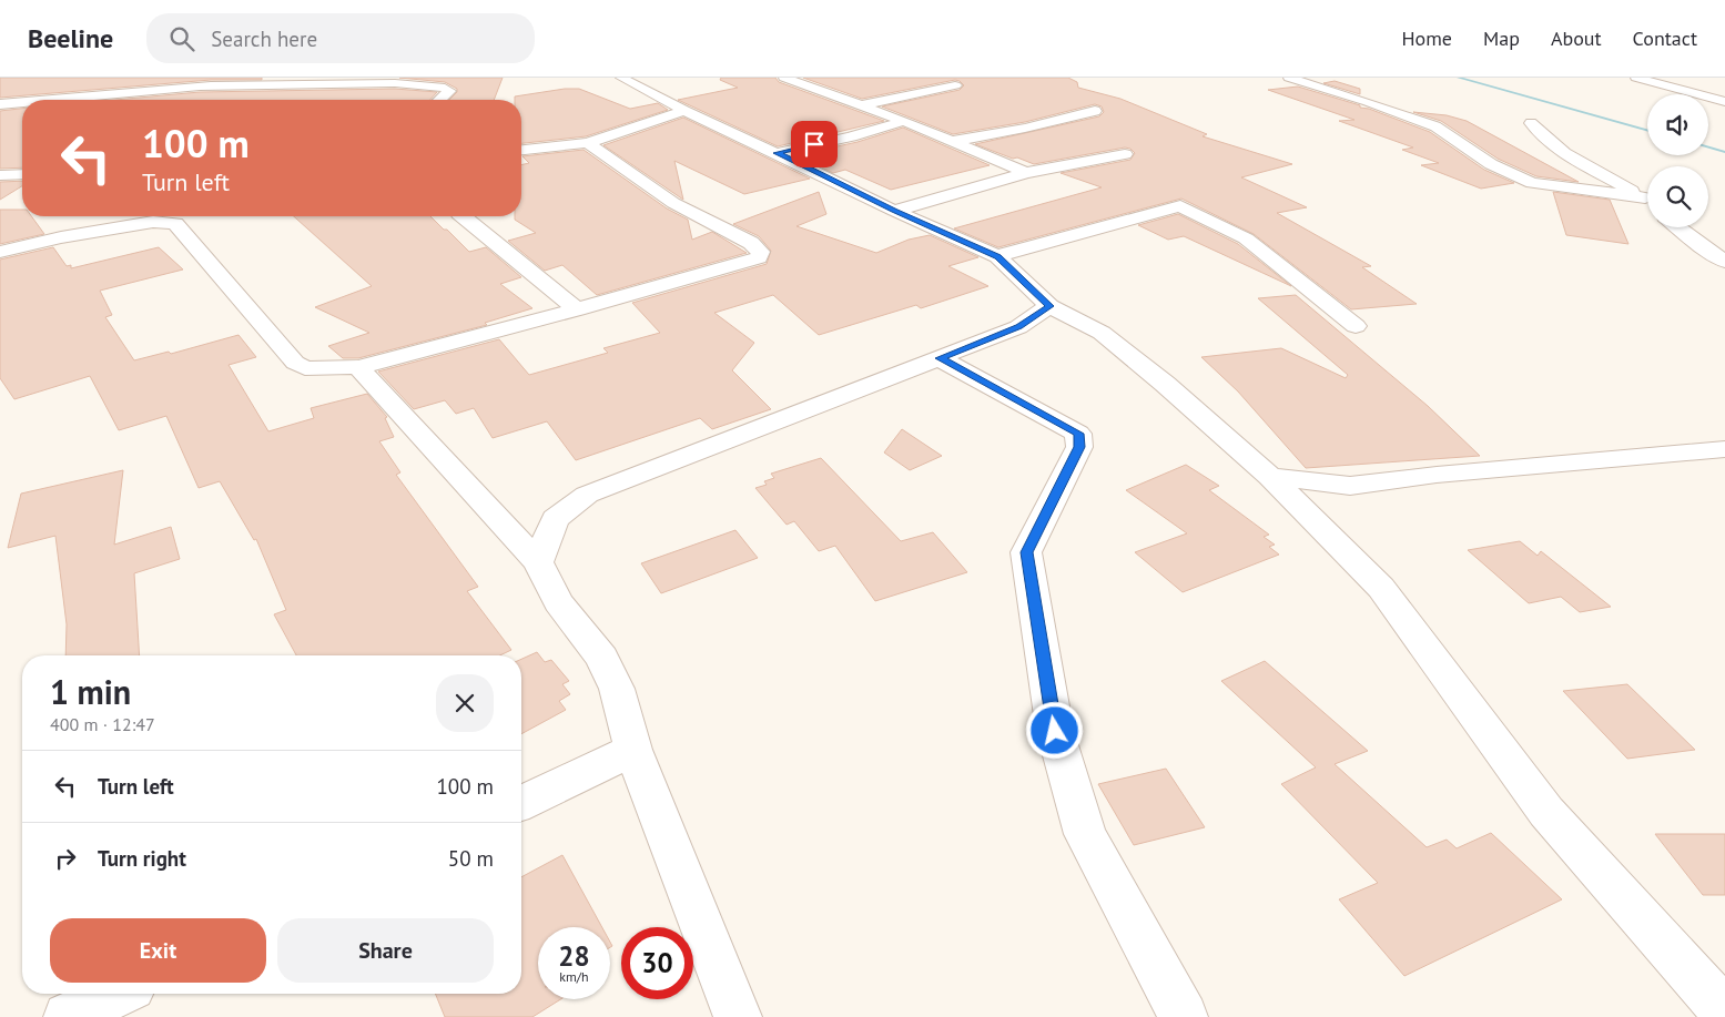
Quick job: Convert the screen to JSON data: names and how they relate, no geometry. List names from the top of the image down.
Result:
{
  "page": {
    "header": "Beeline",
    "search": "Search here",
    "nav": [
      "Home",
      "Map",
      "About",
      "Contact"
    ],
    "turn": ["100 m", "Turn left"],
    "heading": ["1 min", "400 m · 12:47"],
    "list": [
      {
        "name": "Turn left",
        "value": "100 m"
      },
      {
        "name": "Turn right",
        "value": "50 m"
      }
    ],
    "buttons": ["Exit", "Share"],
    "speed": "28 km/h",
    "limit": "30"
  }
}
